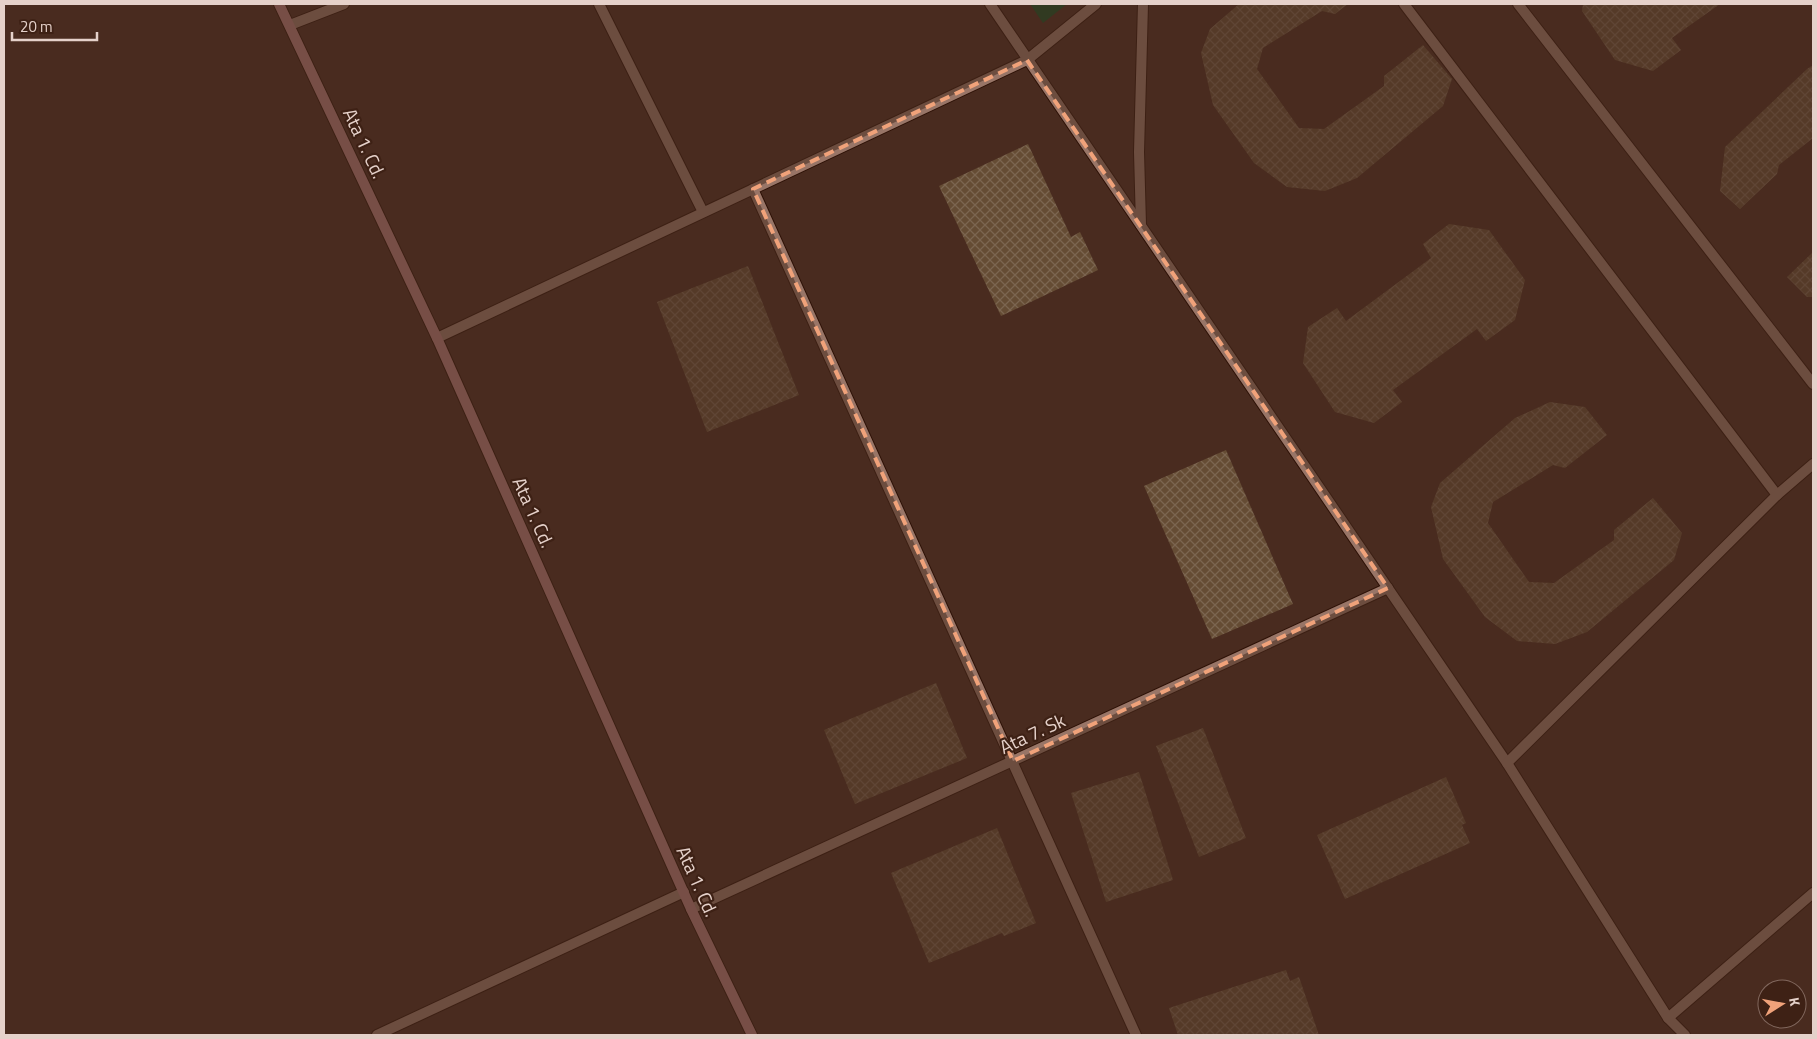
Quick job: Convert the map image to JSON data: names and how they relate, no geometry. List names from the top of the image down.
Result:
{
  "streets": {
    "street": ["Ata 1. Cd.", "Ata 7. Sk"]
  },
  "crossings": [
    ["Ata 1. Cd.", "Ata 7. Sk"]
  ],
  "scale_bar": "20 m",
  "north": "right"
}
